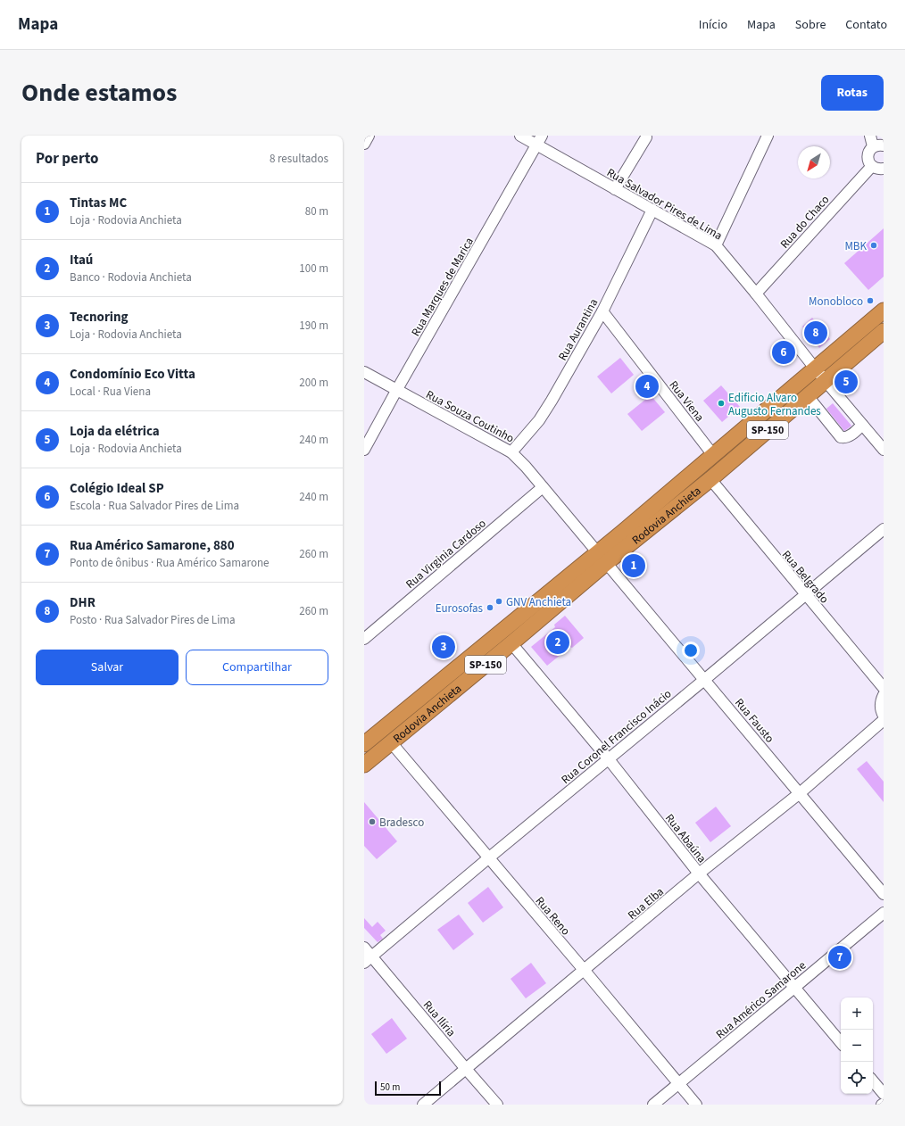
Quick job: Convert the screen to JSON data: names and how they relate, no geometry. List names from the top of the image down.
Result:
{
  "streets": {
    "highway": ["SP-150", "Rodovia Anchieta"],
    "street": [
      "Rua Salvador Pires de Lima",
      "Rua do Chaco",
      "Rua Marques de Marica",
      "Rua Aurantina",
      "Rua Viena",
      "Rua Souza Coutinho",
      "Rua Virginia Cardoso",
      "Rua Belgrado",
      "Rua Fausto",
      "Rua Coronel Francisco Inácio",
      "Rua Abaúna",
      "Rua Elba",
      "Rua Reno",
      "Rua Américo Samarone",
      "Rua Ilíria"
    ]
  },
  "crossings": [
    ["Rua Salvador Pires de Lima", "Rua do Chaco"],
    ["Rua Salvador Pires de Lima", "Rua Marques de Marica"],
    ["Rua Salvador Pires de Lima", "Rua Aurantina"],
    ["Rua Salvador Pires de Lima", "Rodovia Anchieta"],
    ["Rua Marques de Marica", "Rua Souza Coutinho"],
    ["Rua Aurantina", "Rua Viena"],
    ["Rua Aurantina", "Rua Souza Coutinho"],
    ["Rua Viena", "Rodovia Anchieta"],
    ["Rua Souza Coutinho", "Rodovia Anchieta"],
    ["Rua Souza Coutinho", "Rua Virginia Cardoso"],
    ["Rua Souza Coutinho", "Rua Fausto"],
    ["Rodovia Anchieta", "Rua Belgrado"],
    ["Rodovia Anchieta", "Rua Fausto"],
    ["Rodovia Anchieta", "Rua Abaúna"],
    ["Rodovia Anchieta", "Rua Reno"],
    ["Rua Belgrado", "Rua Coronel Francisco Inácio"],
    ["Rua Fausto", "Rua Coronel Francisco Inácio"],
    ["Rua Fausto", "Rua Elba"],
    ["Rua Coronel Francisco Inácio", "Rua Abaúna"],
    ["Rua Coronel Francisco Inácio", "Rua Reno"],
    ["Rua Coronel Francisco Inácio", "Rua Ilíria"],
    ["Rua Abaúna", "Rua Elba"],
    ["Rua Abaúna", "Rua Américo Samarone"],
    ["Rua Elba", "Rua Reno"],
    ["Rua Elba", "Rua Ilíria"],
    ["Rua Reno", "Rua Américo Samarone"]
  ],
  "places": [
    "MBK",
    "Monobloco",
    "Edificio Alvaro Augusto Fernandes",
    "GNV Anchieta",
    "Eurosofas",
    "Bradesco"
  ],
  "scale_bar": "50 m",
  "north": "bottom left",
  "page": {
    "header": "Mapa",
    "nav": [
      "Início",
      "Mapa",
      "Sobre",
      "Contato"
    ],
    "title": "Onde estamos",
    "buttons": [
      "Rotas",
      ["Salvar", "Compartilhar"]
    ],
    "heading": ["Por perto", "8 resultados"],
    "list": [
      {
        "mark": "1",
        "name": "Tintas MC",
        "note": "Loja · Rodovia Anchieta",
        "value": "80 m"
      },
      {
        "mark": "2",
        "name": "Itaú",
        "note": "Banco · Rodovia Anchieta",
        "value": "100 m"
      },
      {
        "mark": "3",
        "name": "Tecnoring",
        "note": "Loja · Rodovia Anchieta",
        "value": "190 m"
      },
      {
        "mark": "4",
        "name": "Condomínio Eco Vitta",
        "note": "Local · Rua Viena",
        "value": "200 m"
      },
      {
        "mark": "5",
        "name": "Loja da elétrica",
        "note": "Loja · Rodovia Anchieta",
        "value": "240 m"
      },
      {
        "mark": "6",
        "name": "Colégio Ideal SP",
        "note": "Escola · Rua Salvador Pires de Lima",
        "value": "240 m"
      },
      {
        "mark": "7",
        "name": "Rua Américo Samarone, 880",
        "note": "Ponto de ônibus · Rua Américo Samarone",
        "value": "260 m"
      },
      {
        "mark": "8",
        "name": "DHR",
        "note": "Posto · Rua Salvador Pires de Lima",
        "value": "260 m"
      }
    ],
    "pins": [
      "8",
      "6",
      "5",
      "4",
      "1",
      "2",
      "3",
      "7"
    ],
    "map_buttons": ["+", "−"],
    "scale": "50 m"
  }
}
